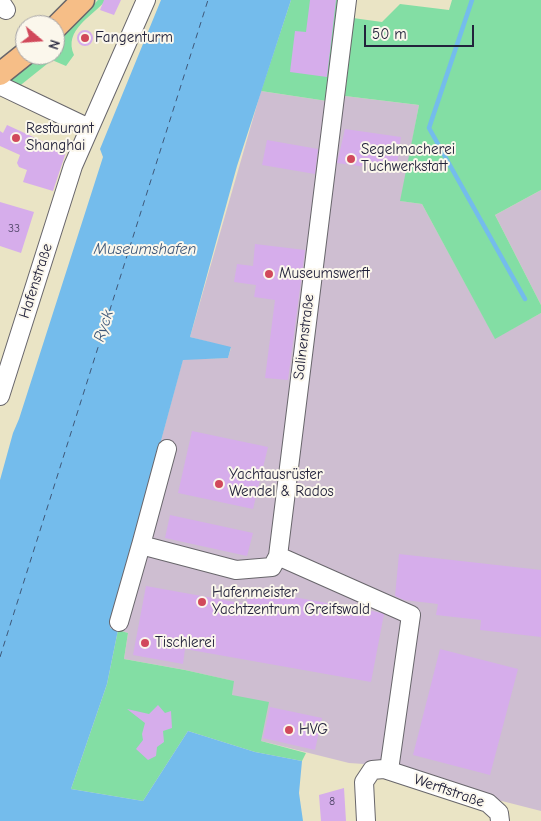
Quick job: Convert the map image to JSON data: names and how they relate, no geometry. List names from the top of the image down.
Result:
{
  "streets": {
    "street": ["Hafenstraße", "Salinenstraße", "Werftstraße"]
  },
  "water": ["Museumshafen", "Ryck"],
  "places": [
    "Fangenturm",
    "Restaurant Shanghai",
    "Segelmacherei Tuchwerkstatt",
    "Museumswerft",
    "Yachtausrüster Wendel & Rados",
    "Hafenmeister Yachtzentrum Greifswald",
    "Tischlerei",
    "HVG"
  ],
  "house_numbers": ["33", "8"],
  "scale_bar": "50 m",
  "north": "right"
}
